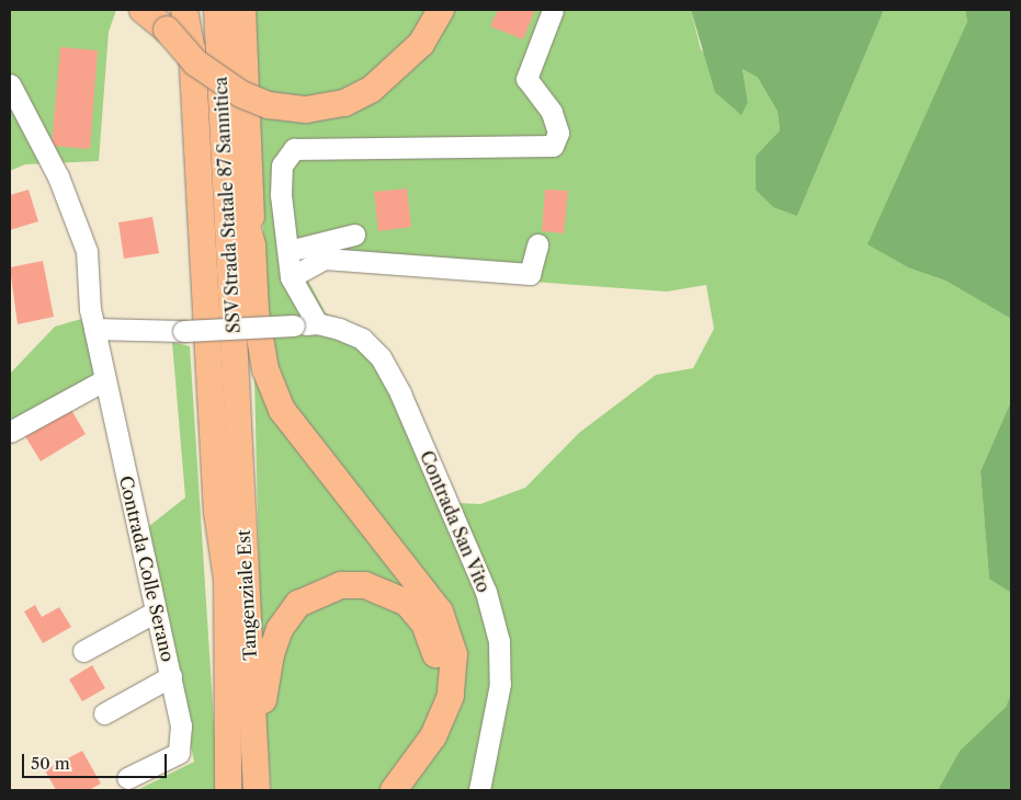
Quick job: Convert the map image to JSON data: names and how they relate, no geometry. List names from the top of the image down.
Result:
{
  "streets": {
    "main road": ["SSV Strada Statale 87 Sannitica", "Tangenziale Est"],
    "street": ["Contrada San Vito", "Contrada Colle Serano"]
  },
  "crossings": [
    ["SSV Strada Statale 87 Sannitica", "Tangenziale Est"],
    ["Contrada San Vito", "Contrada Colle Serano"]
  ],
  "scale_bar": "50 m"
}
